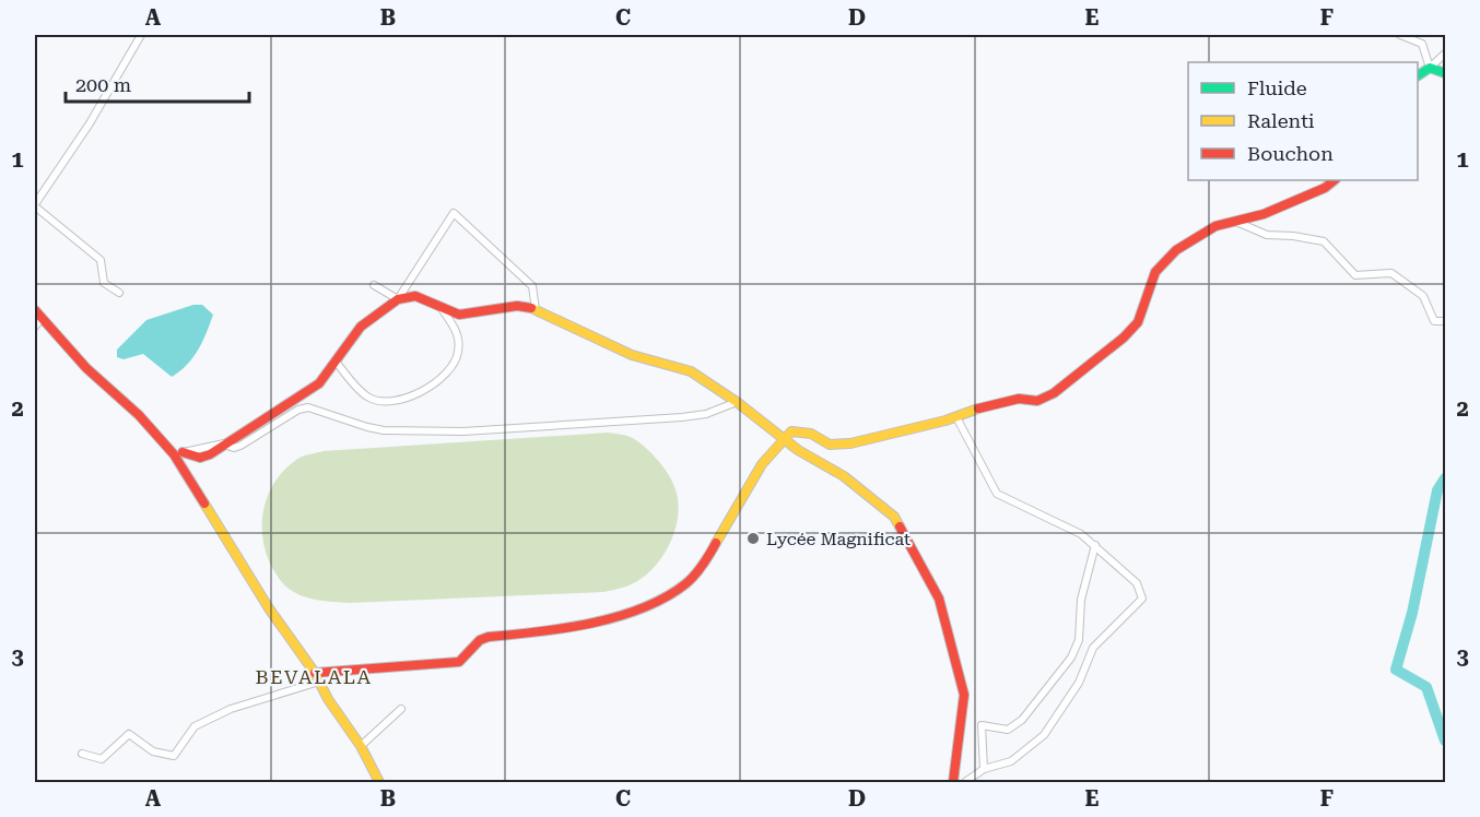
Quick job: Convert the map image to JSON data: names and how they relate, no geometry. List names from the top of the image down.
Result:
{
  "districts": ["BEVALALA"],
  "places": ["Lycée Magnificat"],
  "legend": ["Fluide", "Ralenti", "Bouchon"],
  "scale_bar": "200 m",
  "grid": {
    "columns": [
      "A",
      "B",
      "C",
      "D",
      "E",
      "F"
    ],
    "rows": ["1", "2", "3"]
  }
}
